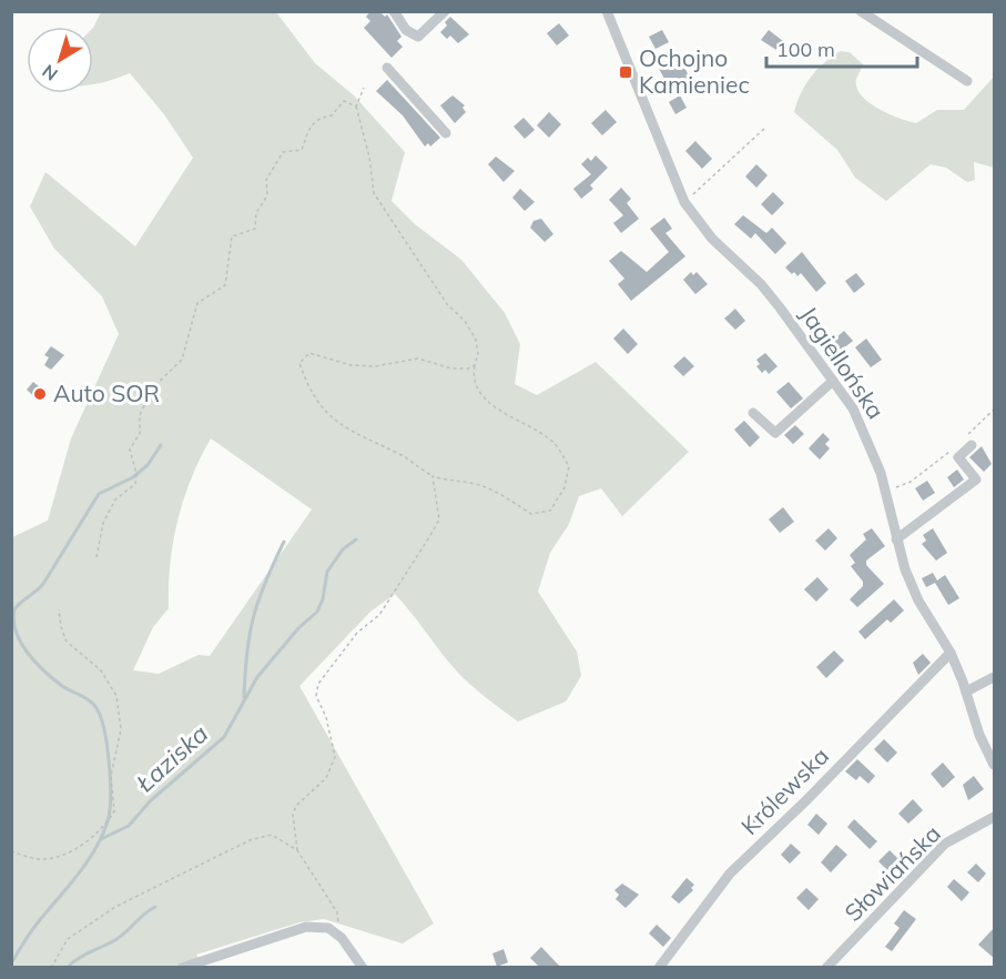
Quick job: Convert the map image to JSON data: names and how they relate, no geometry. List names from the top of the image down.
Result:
{
  "streets": {
    "street": ["Jagiellońska", "Królewska", "Słowiańska"]
  },
  "crossings": [
    ["Jagiellońska", "Królewska"]
  ],
  "water": ["Łaziska"],
  "places": {
    "transit": ["Ochojno Kamieniec"],
    "other": ["Auto SOR"]
  },
  "scale_bar": "100 m",
  "north": "bottom left"
}
